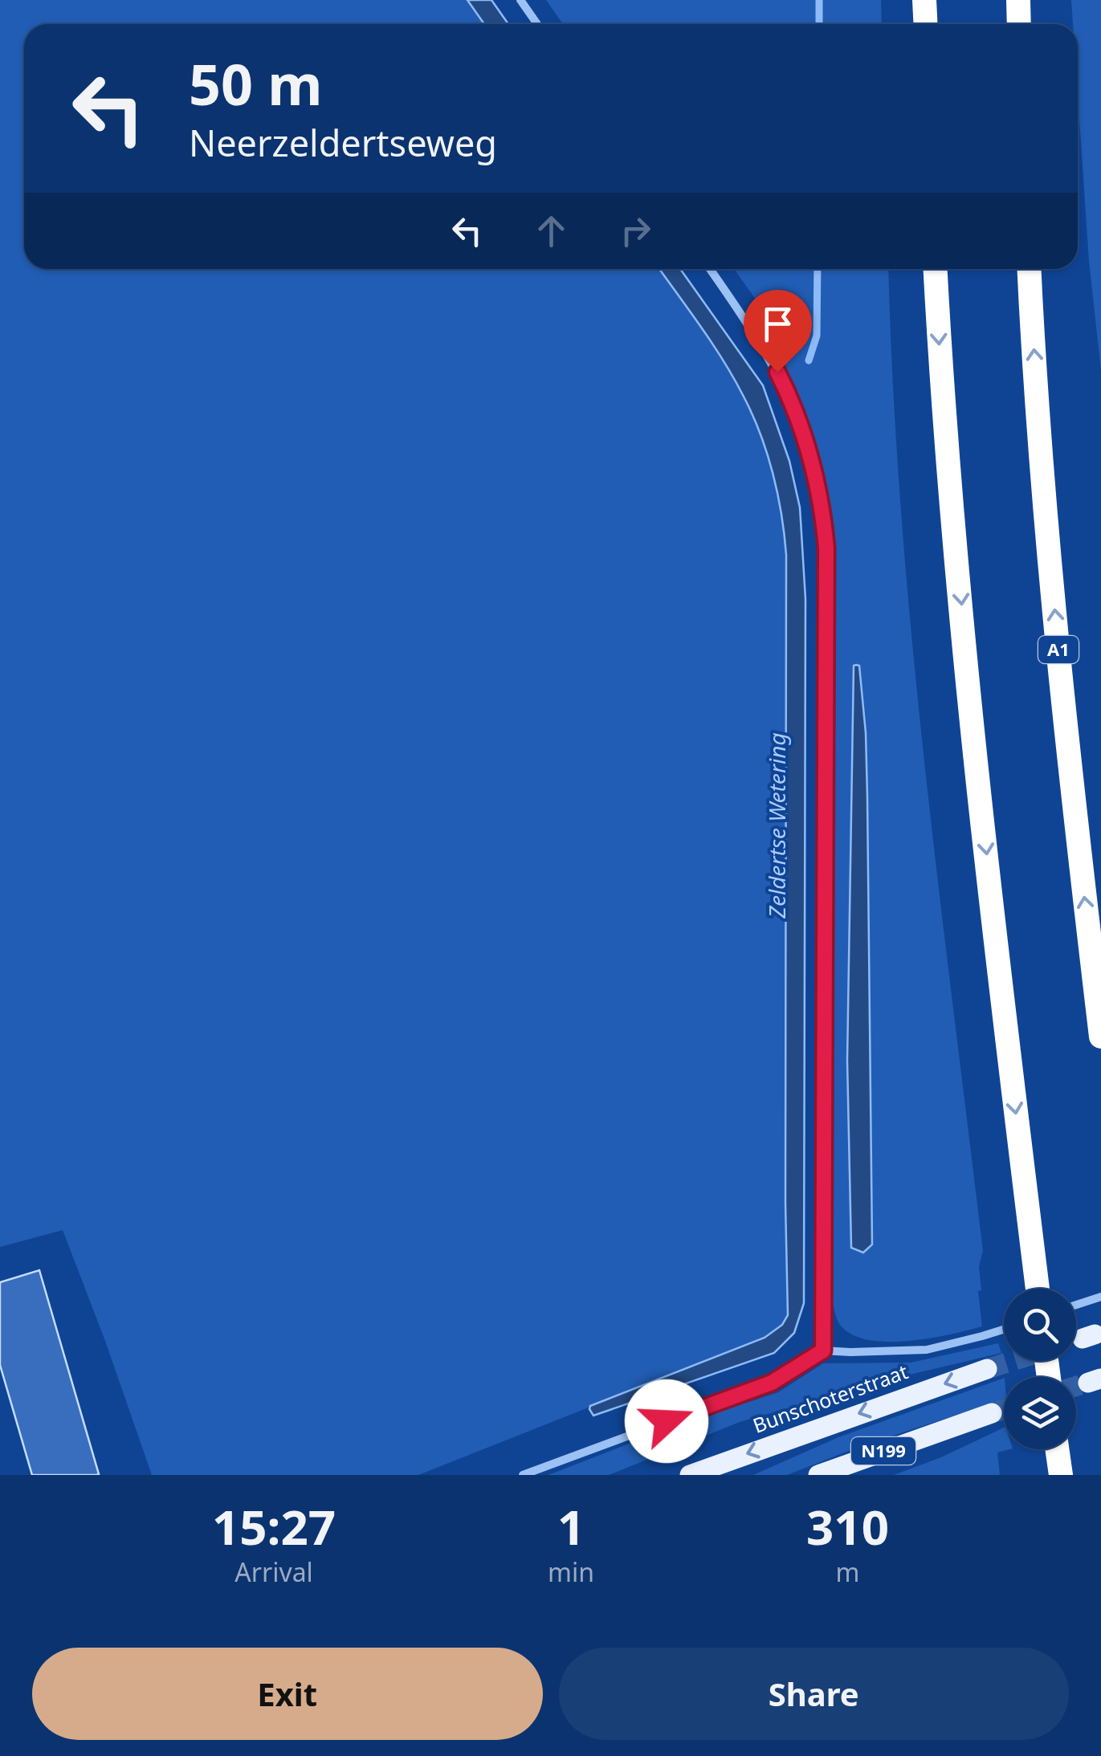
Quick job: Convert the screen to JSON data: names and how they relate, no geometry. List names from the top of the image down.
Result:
{
  "streets": {
    "highway": ["A1"],
    "main road": ["Bunschoterstraat", "N199"]
  },
  "water": ["Zeldertse Wetering"],
  "page": {
    "turn": ["50 m", "Neerzeldertseweg"],
    "eta": [
      "15:27",
      "Arrival",
      "1",
      "min",
      "310",
      "m"
    ],
    "buttons": ["Exit", "Share"]
  }
}
